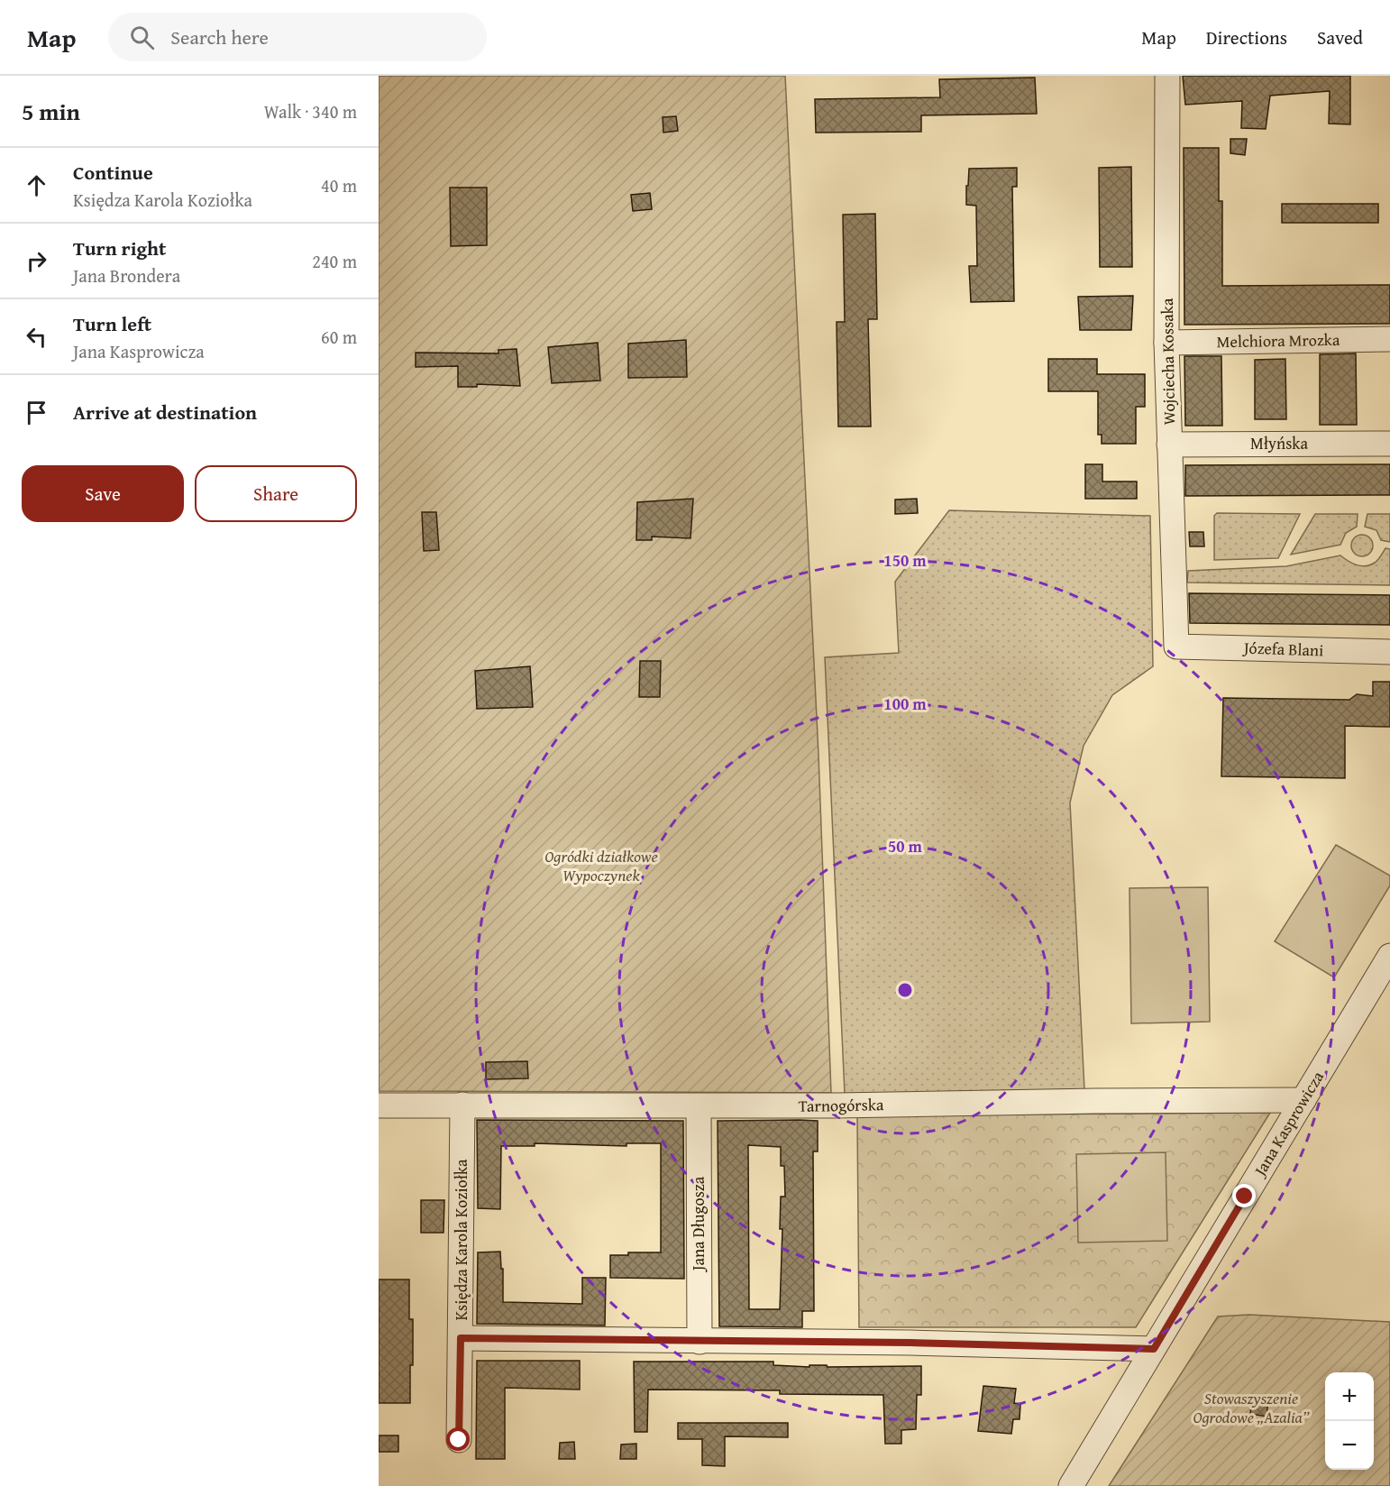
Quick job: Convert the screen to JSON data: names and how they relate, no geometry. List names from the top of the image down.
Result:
{
  "streets": {
    "street": [
      "Melchiora Mrozka",
      "Wojciecha Kossaka",
      "Młyńska",
      "Józefa Blani",
      "Tarnogórska",
      "Jana Kasprowicza",
      "Jana Długosza",
      "Księdza Karola Koziołka"
    ]
  },
  "crossings": [
    ["Melchiora Mrozka", "Wojciecha Kossaka"],
    ["Wojciecha Kossaka", "Młyńska"],
    ["Wojciecha Kossaka", "Józefa Blani"],
    ["Tarnogórska", "Jana Kasprowicza"],
    ["Tarnogórska", "Jana Długosza"],
    ["Tarnogórska", "Księdza Karola Koziołka"]
  ],
  "parks": ["Ogródki działkowe Wypoczynek", "Stowaszyszenie Ogrodowe „Azalia”"],
  "page": {
    "header": "Map",
    "search": "Search here",
    "nav": ["Map", "Directions", "Saved"],
    "heading": ["5 min", "Walk · 340 m"],
    "list": [
      ["Continue", "Księdza Karola Koziołka", "40 m"],
      ["Turn right", "Jana Brondera", "240 m"],
      ["Turn left", "Jana Kasprowicza", "60 m"],
      "Arrive at destination"
    ],
    "buttons": ["Save", "Share"],
    "map_buttons": ["+", "−"]
  },
  "rings": ["150 m", "100 m", "50 m"]
}
